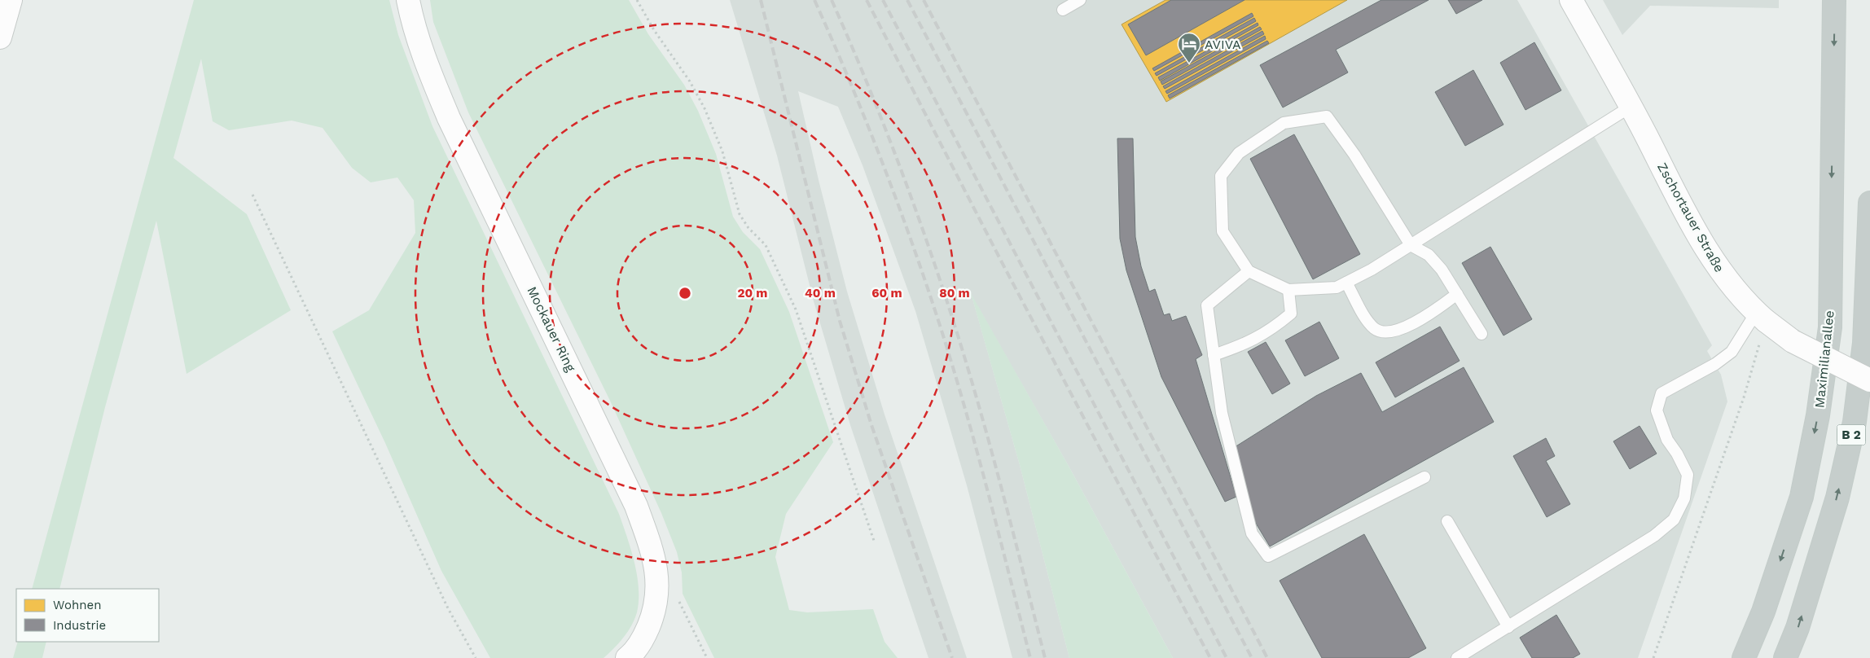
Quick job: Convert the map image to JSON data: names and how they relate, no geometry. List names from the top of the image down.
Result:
{
  "streets": {
    "highway": ["Maximilianallee", "B 2"],
    "street": ["Zschortauer Straße", "Mockauer Ring"]
  },
  "places": {
    "hotel": ["AVIVA"]
  },
  "legend": ["Wohnen", "Industrie"],
  "rings": [
    "20 m",
    "40 m",
    "60 m",
    "80 m"
  ]
}
